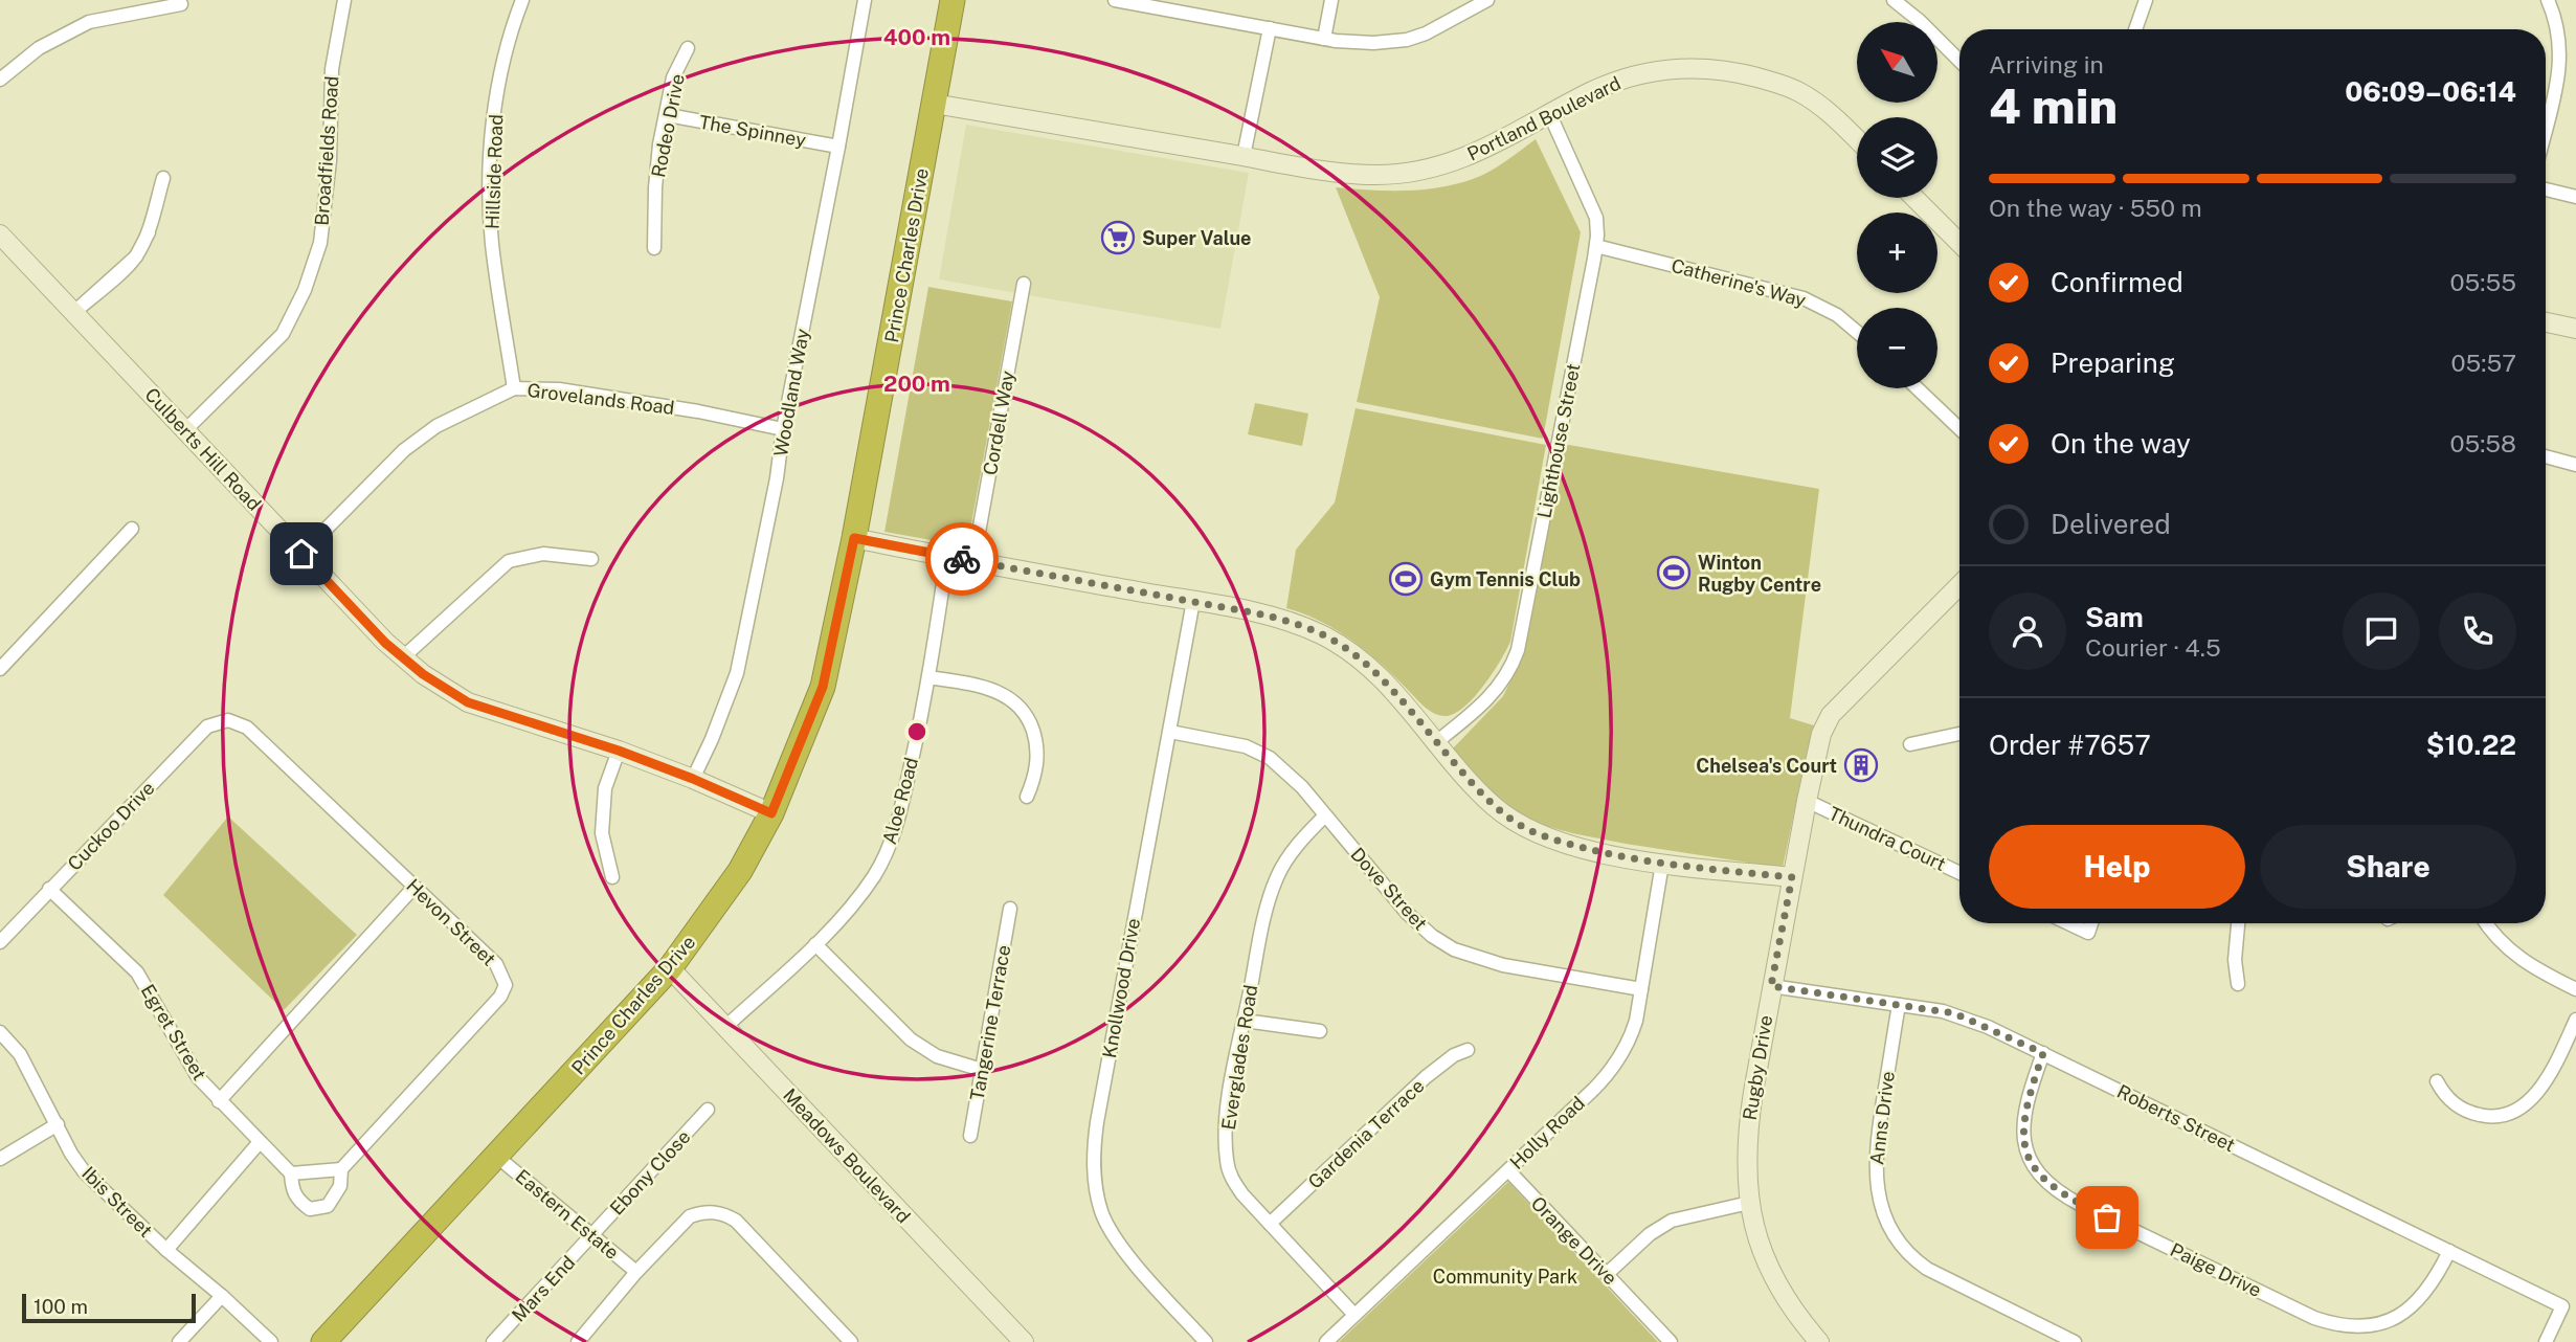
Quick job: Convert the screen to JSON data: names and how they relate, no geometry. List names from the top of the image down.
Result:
{
  "streets": {
    "highway": ["Prince Charles Drive"],
    "street": [
      "Portland Boulevard",
      "Rodeo Drive",
      "The Spinney",
      "Broadfields Road",
      "Hillside Road",
      "Catherine's Way",
      "Woodland Way",
      "Grovelands Road",
      "Cordell Way",
      "Lighthouse Street",
      "Culberts Hill Road",
      "Aloe Road",
      "Cuckoo Drive",
      "Thundra Court",
      "Dove Street",
      "Hevon Street",
      "Knollwood Drive",
      "Tangerine Terrace",
      "Egret Street",
      "Everglades Road",
      "Rugby Drive",
      "Anns Drive",
      "Roberts Street",
      "Holly Road",
      "Gardenia Terrace",
      "Meadows Boulevard",
      "Ebony Close",
      "Ibis Street",
      "Eastern Estate",
      "Orange Drive",
      "Paige Drive",
      "Mars End"
    ]
  },
  "crossings": [
    ["Portland Boulevard", "Prince Charles Drive"],
    ["Portland Boulevard", "Lighthouse Street"],
    ["Rodeo Drive", "The Spinney"],
    ["The Spinney", "Woodland Way"],
    ["Broadfields Road", "Culberts Hill Road"],
    ["Hillside Road", "Grovelands Road"],
    ["Prince Charles Drive", "Culberts Hill Road"],
    ["Prince Charles Drive", "Meadows Boulevard"],
    ["Prince Charles Drive", "Eastern Estate"],
    ["Catherine's Way", "Lighthouse Street"],
    ["Woodland Way", "Grovelands Road"],
    ["Woodland Way", "Culberts Hill Road"],
    ["Grovelands Road", "Culberts Hill Road"],
    ["Aloe Road", "Meadows Boulevard"],
    ["Cuckoo Drive", "Hevon Street"],
    ["Cuckoo Drive", "Egret Street"],
    ["Thundra Court", "Rugby Drive"],
    ["Dove Street", "Knollwood Drive"],
    ["Dove Street", "Everglades Road"],
    ["Dove Street", "Holly Road"],
    ["Hevon Street", "Egret Street"],
    ["Everglades Road", "Holly Road"],
    ["Everglades Road", "Gardenia Terrace"],
    ["Rugby Drive", "Roberts Street"],
    ["Anns Drive", "Roberts Street"],
    ["Roberts Street", "Paige Drive"],
    ["Holly Road", "Orange Drive"],
    ["Ebony Close", "Eastern Estate"],
    ["Ebony Close", "Mars End"],
    ["Eastern Estate", "Mars End"]
  ],
  "parks": ["Community Park"],
  "places": {
    "supermarket": ["Super Value"],
    "sports": ["Winton Rugby Centre", "Gym Tennis Club"],
    "building": ["Chelsea's Court"]
  },
  "scale_bar": "100 m",
  "north": "top left",
  "page": {
    "map_buttons": ["+", "−"],
    "heading": ["4 min", "Arriving in", "06:09–06:14"],
    "panel": [
      "Sam",
      "Courier · 4.5",
      "Order #7657",
      "$10.22"
    ],
    "bar": "On the way · 550 m",
    "list": [
      ["Confirmed", "05:55"],
      ["Preparing", "05:57"],
      ["On the way", "05:58"],
      "Delivered"
    ],
    "buttons": ["Help", "Share"],
    "scale": "100 m"
  },
  "rings": ["400 m", "200 m"]
}
